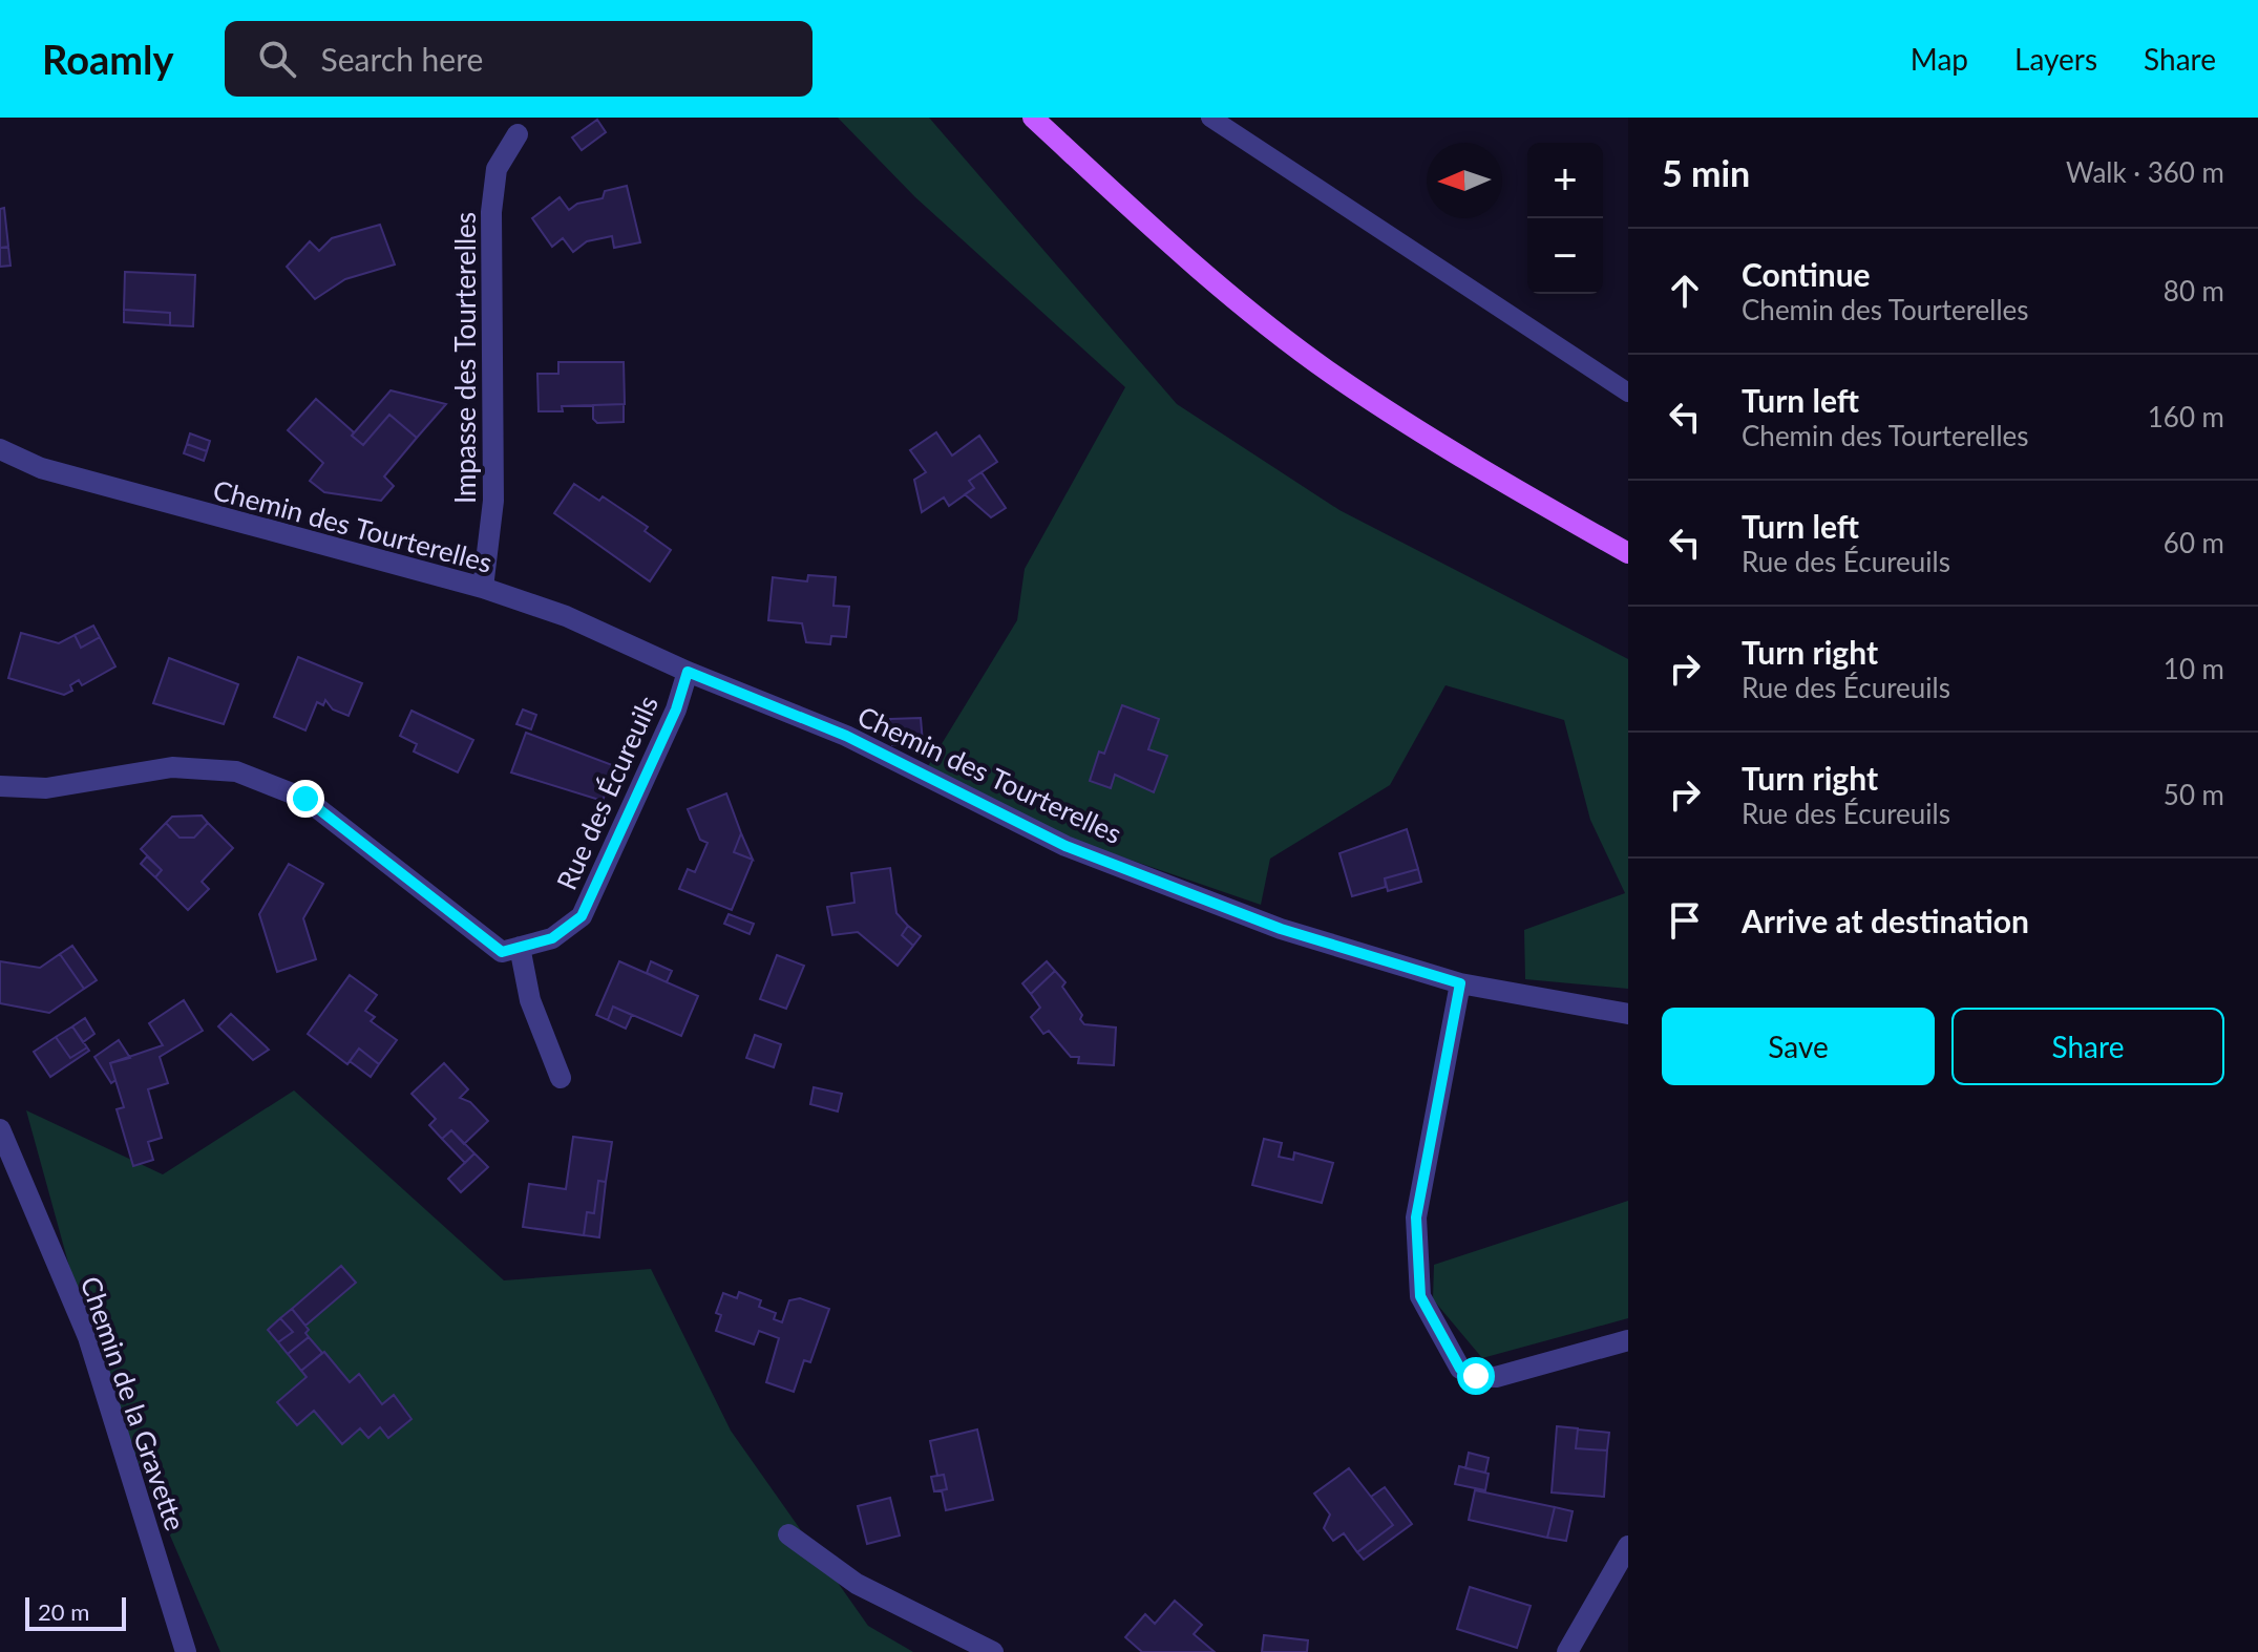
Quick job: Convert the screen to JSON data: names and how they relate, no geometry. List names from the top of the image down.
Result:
{
  "streets": {
    "street": [
      "Impasse des Tourterelles",
      "Chemin des Tourterelles",
      "Rue des Écureuils",
      "Chemin de la Gravette"
    ]
  },
  "crossings": [
    ["Impasse des Tourterelles", "Chemin des Tourterelles"],
    ["Chemin des Tourterelles", "Rue des Écureuils"]
  ],
  "scale_bar": "20 m",
  "north": "left",
  "page": {
    "header": "Roamly",
    "search": "Search here",
    "nav": ["Map", "Layers", "Share"],
    "heading": ["5 min", "Walk · 360 m"],
    "map_buttons": ["+", "−"],
    "list": [
      ["Continue", "Chemin des Tourterelles", "80 m"],
      ["Turn left", "Chemin des Tourterelles", "160 m"],
      ["Turn left", "Rue des Écureuils", "60 m"],
      ["Turn right", "Rue des Écureuils", "10 m"],
      ["Turn right", "Rue des Écureuils", "50 m"],
      "Arrive at destination"
    ],
    "buttons": ["Save", "Share"],
    "scale": "20 m"
  }
}
